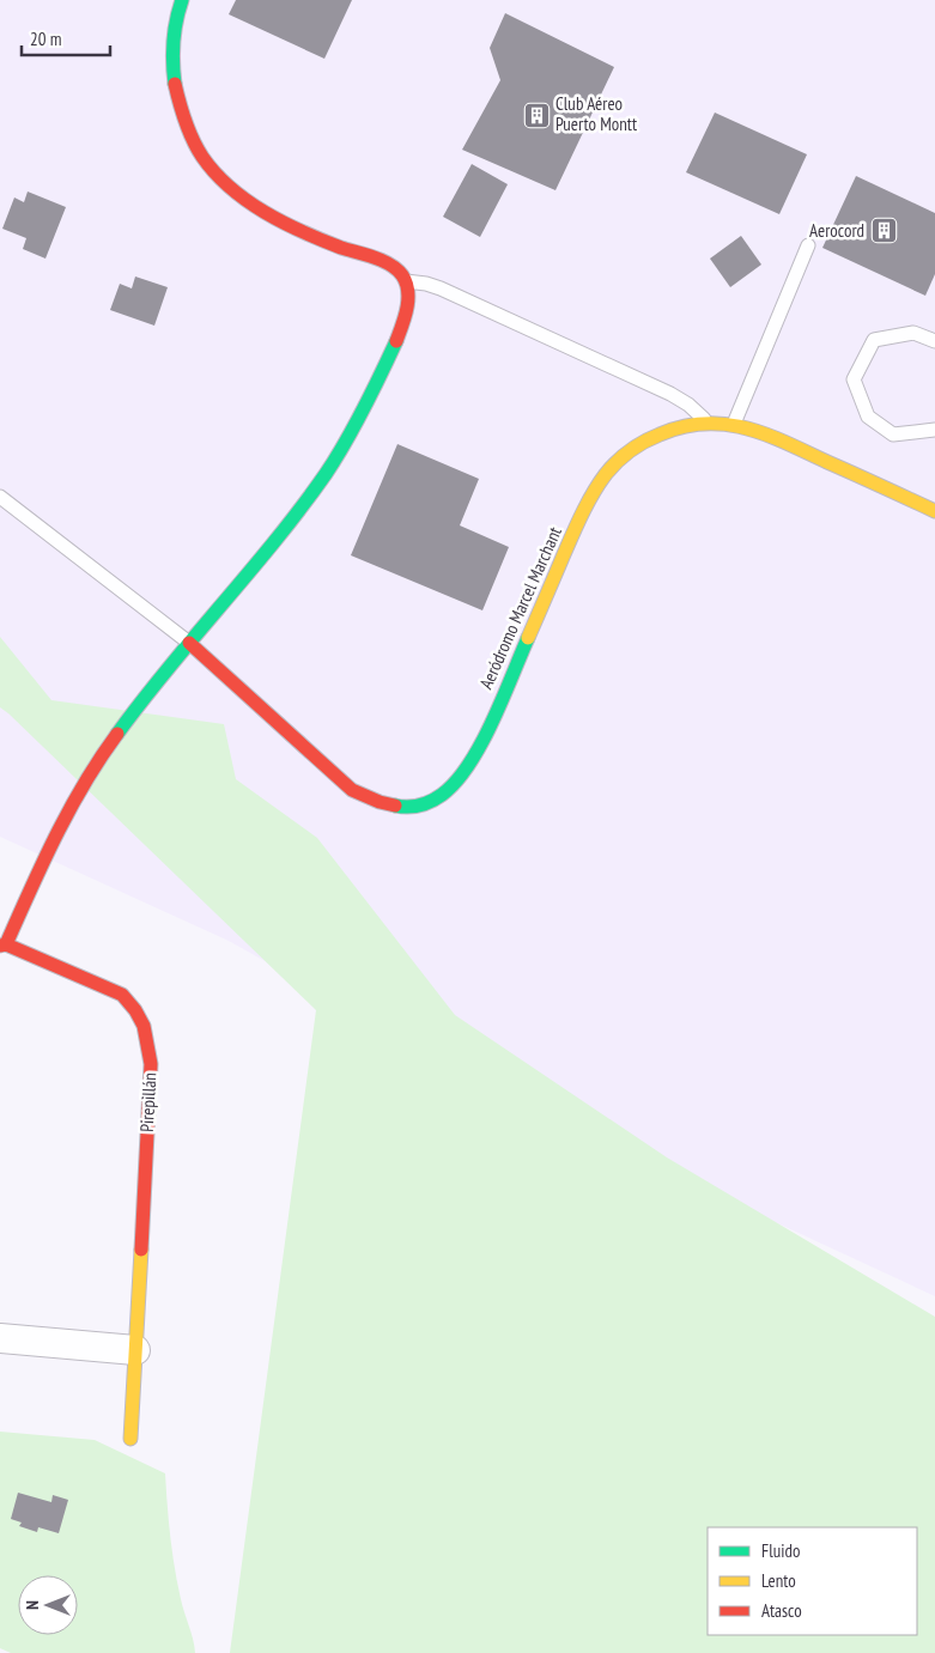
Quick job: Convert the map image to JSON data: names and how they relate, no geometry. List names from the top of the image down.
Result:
{
  "streets": {
    "street": ["Aeródromo Marcel Marchant", "Pirepillán"]
  },
  "places": {
    "building": ["Club Aéreo Puerto Montt", "Aerocord"]
  },
  "legend": ["Fluido", "Lento", "Atasco"],
  "scale_bar": "20 m",
  "north": "left"
}
